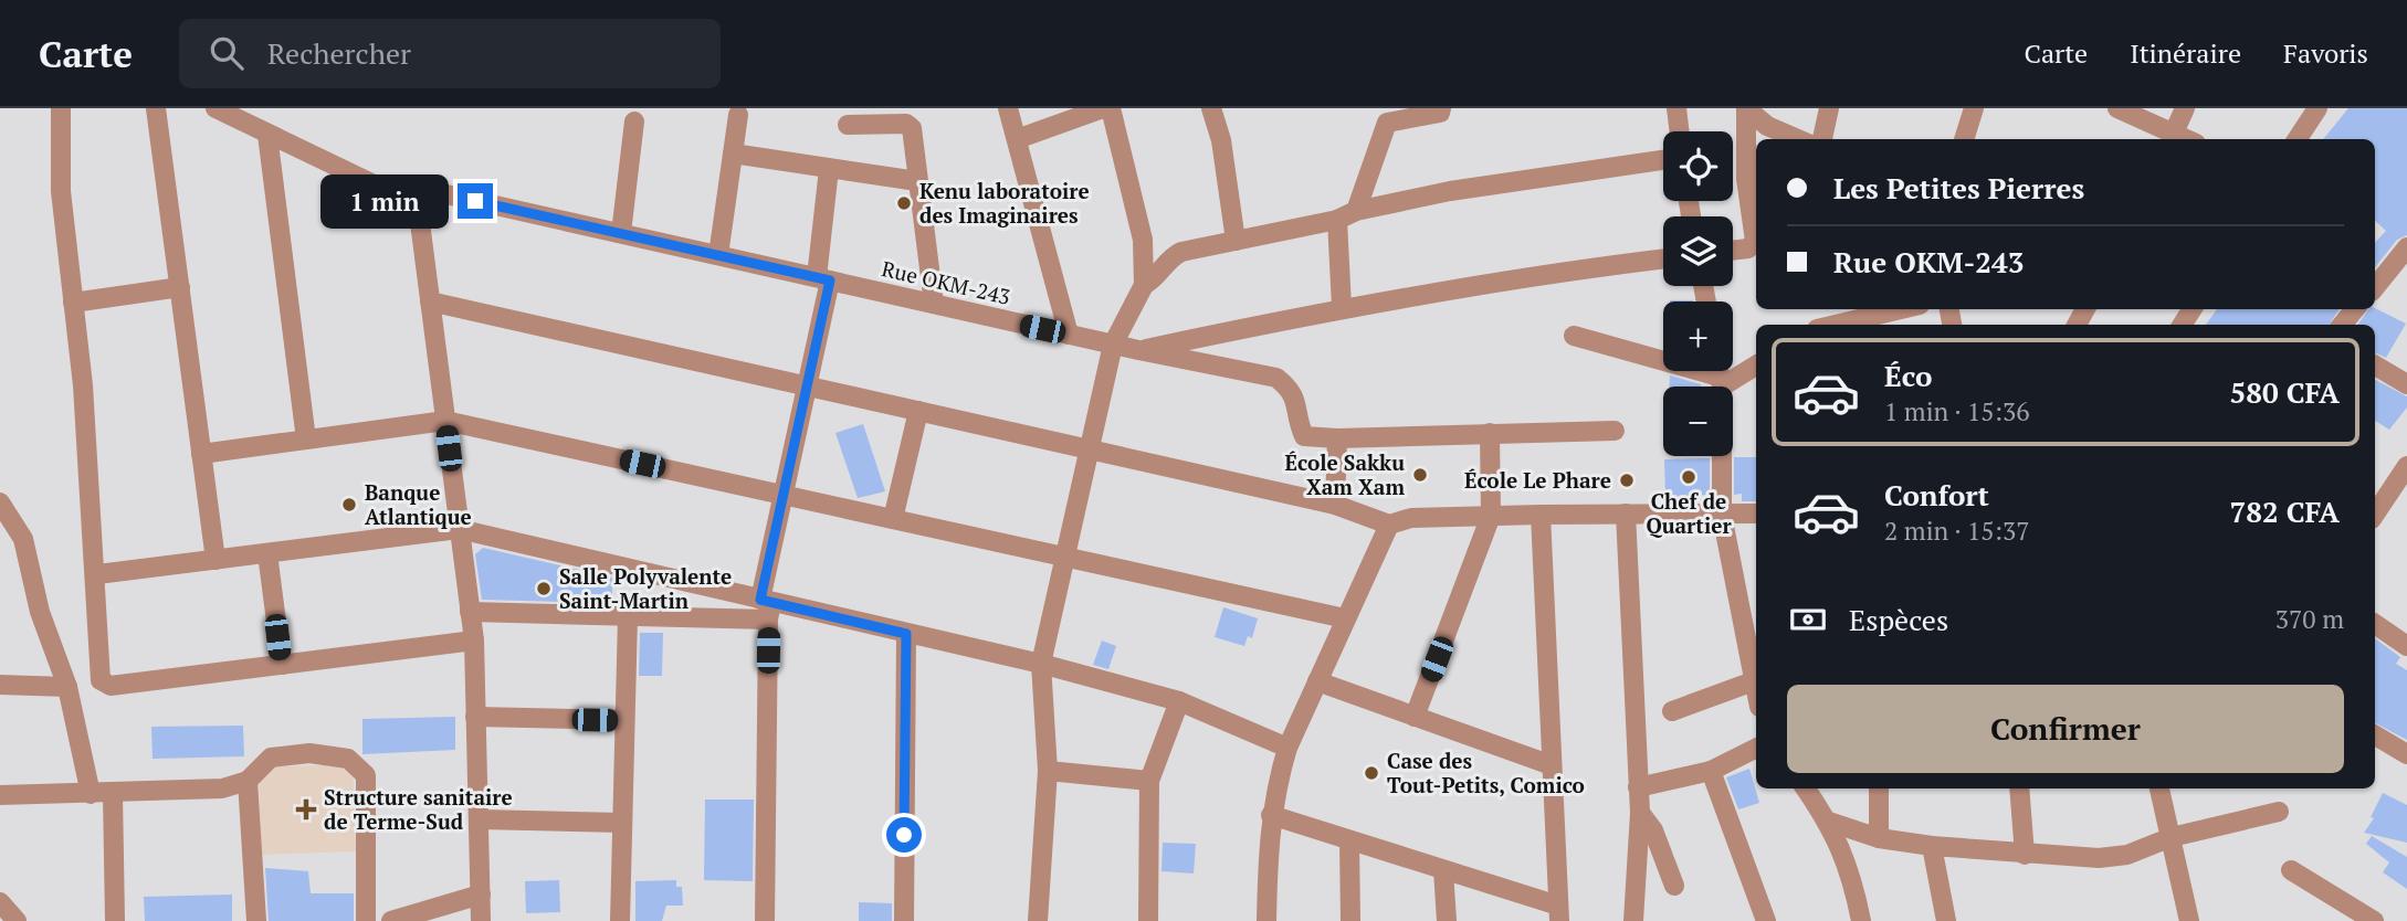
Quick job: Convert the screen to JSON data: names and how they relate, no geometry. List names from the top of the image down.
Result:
{
  "streets": {
    "street": ["Rue OKM-243"]
  },
  "places": {
    "other": [
      "Kenu laboratoire des Imaginaires",
      "École Sakku Xam Xam",
      "Chef de Quartier",
      "École Le Phare",
      "Banque Atlantique",
      "Salle Polyvalente Saint-Martin",
      "Case des Tout-Petits, Comico"
    ],
    "health": ["Structure sanitaire de Terme-Sud"]
  },
  "page": {
    "header": "Carte",
    "search": "Rechercher",
    "nav": ["Carte", "Itinéraire", "Favoris"],
    "map_buttons": ["+", "−"],
    "banner": ["Les Petites Pierres", "Rue OKM-243"],
    "bubble": "1 min",
    "list": [
      {
        "name": "Éco",
        "note": "1 min · 15:36",
        "value": "580 CFA"
      },
      {
        "name": "Confort",
        "note": "2 min · 15:37",
        "value": "782 CFA"
      }
    ],
    "pay": ["Espèces", "370 m"],
    "buttons": "Confirmer"
  }
}
